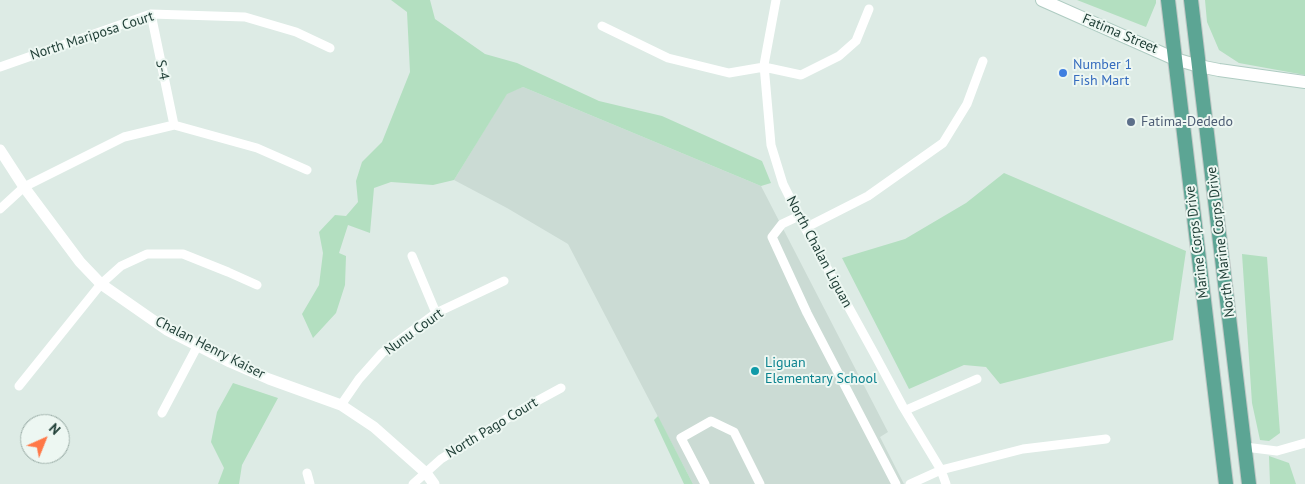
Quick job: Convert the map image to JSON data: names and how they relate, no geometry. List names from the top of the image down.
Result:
{
  "streets": {
    "main road": ["Fatima Street", "Marine Corps Drive", "North Marine Corps Drive"],
    "street": [
      "North Mariposa Court",
      "S-4",
      "North Chalan Liguan",
      "Nunu Court",
      "Chalan Henry Kaiser",
      "North Pago Court"
    ]
  },
  "crossings": [
    ["Fatima Street", "Marine Corps Drive"],
    ["Fatima Street", "North Marine Corps Drive"],
    ["North Mariposa Court", "S-4"],
    ["Nunu Court", "Chalan Henry Kaiser"],
    ["Chalan Henry Kaiser", "North Pago Court"]
  ],
  "places": ["Number 1 Fish Mart", "Fatima-Dededo", "Liguan Elementary School"],
  "north": "top right"
}
